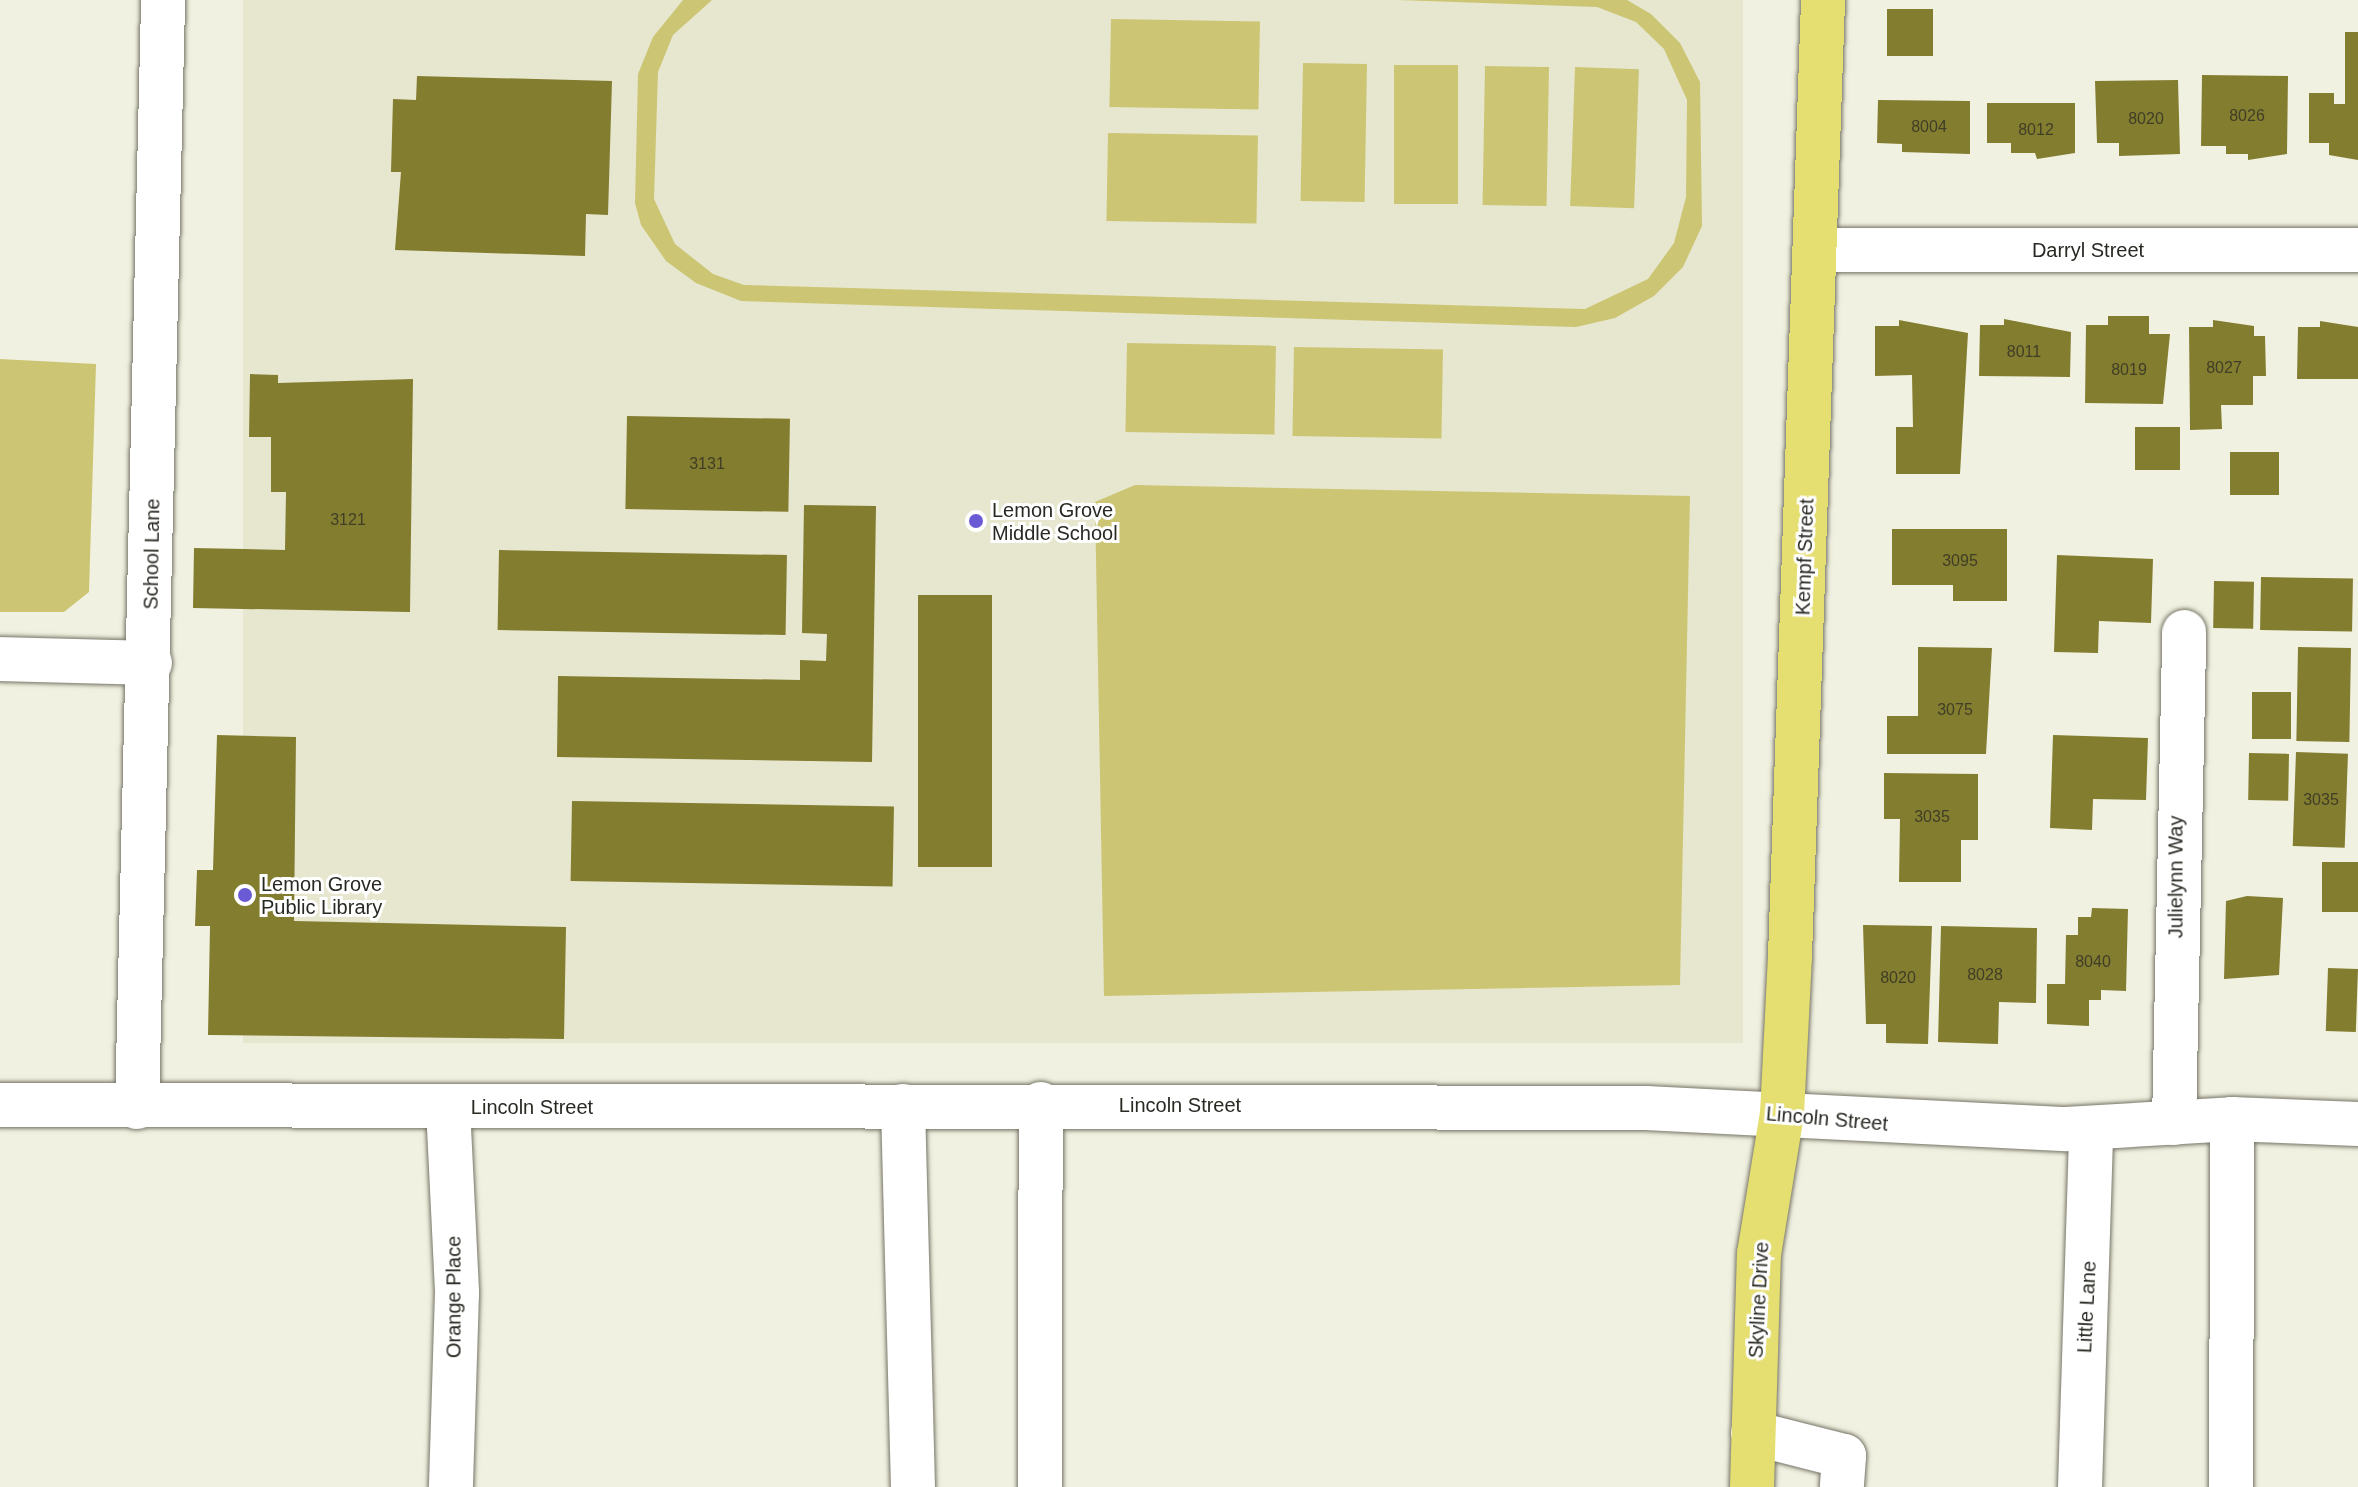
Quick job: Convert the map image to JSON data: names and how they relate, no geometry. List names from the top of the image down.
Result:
{
  "streets": {
    "main road": ["Kempf Street", "Skyline Drive"],
    "street": [
      "Darryl Street",
      "School Lane",
      "Julielynn Way",
      "Lincoln Street",
      "Orange Place",
      "Little Lane"
    ]
  },
  "crossings": [
    ["Darryl Street", "Kempf Street"],
    ["School Lane", "Lincoln Street"],
    ["Kempf Street", "Lincoln Street"],
    ["Kempf Street", "Skyline Drive"],
    ["Julielynn Way", "Lincoln Street"],
    ["Lincoln Street", "Orange Place"],
    ["Lincoln Street", "Skyline Drive"],
    ["Lincoln Street", "Little Lane"]
  ],
  "places": ["Lemon Grove Middle School", "Lemon Grove Public Library"],
  "house_numbers": [
    "8026",
    "8020",
    "8004",
    "8012",
    "8011",
    "8027",
    "8019",
    "3131",
    "3121",
    "3095",
    "3075",
    "3035",
    "3035",
    "8040",
    "8028",
    "8020"
  ]
}
